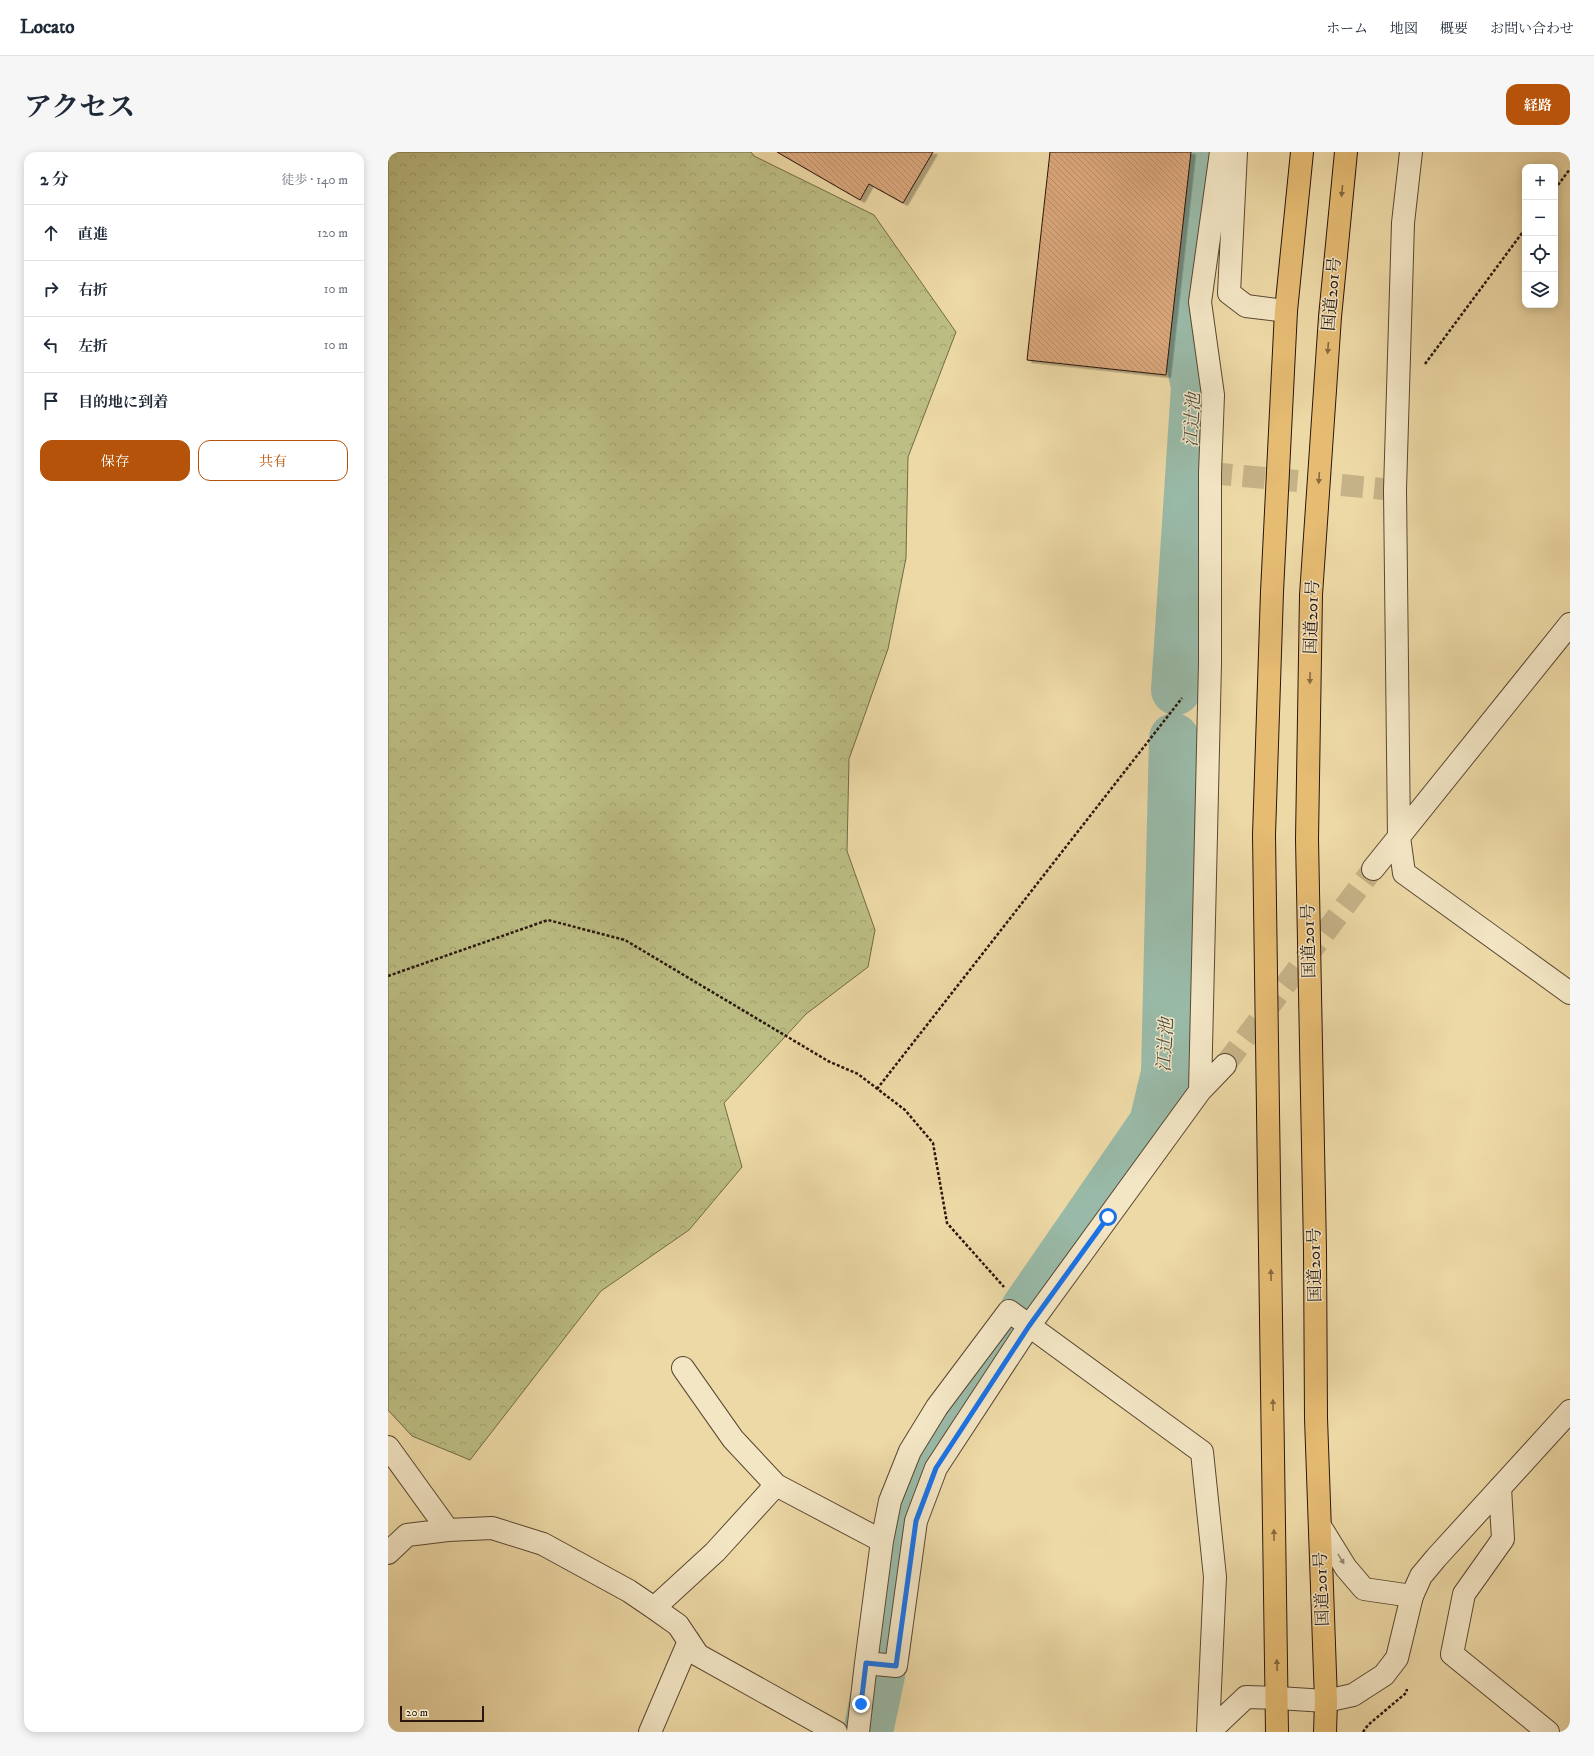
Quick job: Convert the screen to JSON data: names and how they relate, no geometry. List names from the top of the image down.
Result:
{
  "streets": {
    "highway": ["国道201号"]
  },
  "water": ["江辻池"],
  "scale_bar": "20 m",
  "page": {
    "header": "Locato",
    "nav": [
      "ホーム",
      "地図",
      "概要",
      "お問い合わせ"
    ],
    "title": "アクセス",
    "buttons": [
      "経路",
      ["保存", "共有"]
    ],
    "heading": ["2 分", "徒歩 · 140 m"],
    "map_buttons": ["+", "−"],
    "list": [
      ["直進", "120 m"],
      ["右折", "10 m"],
      ["左折", "10 m"],
      "目的地に到着"
    ],
    "scale": "20 m"
  }
}
